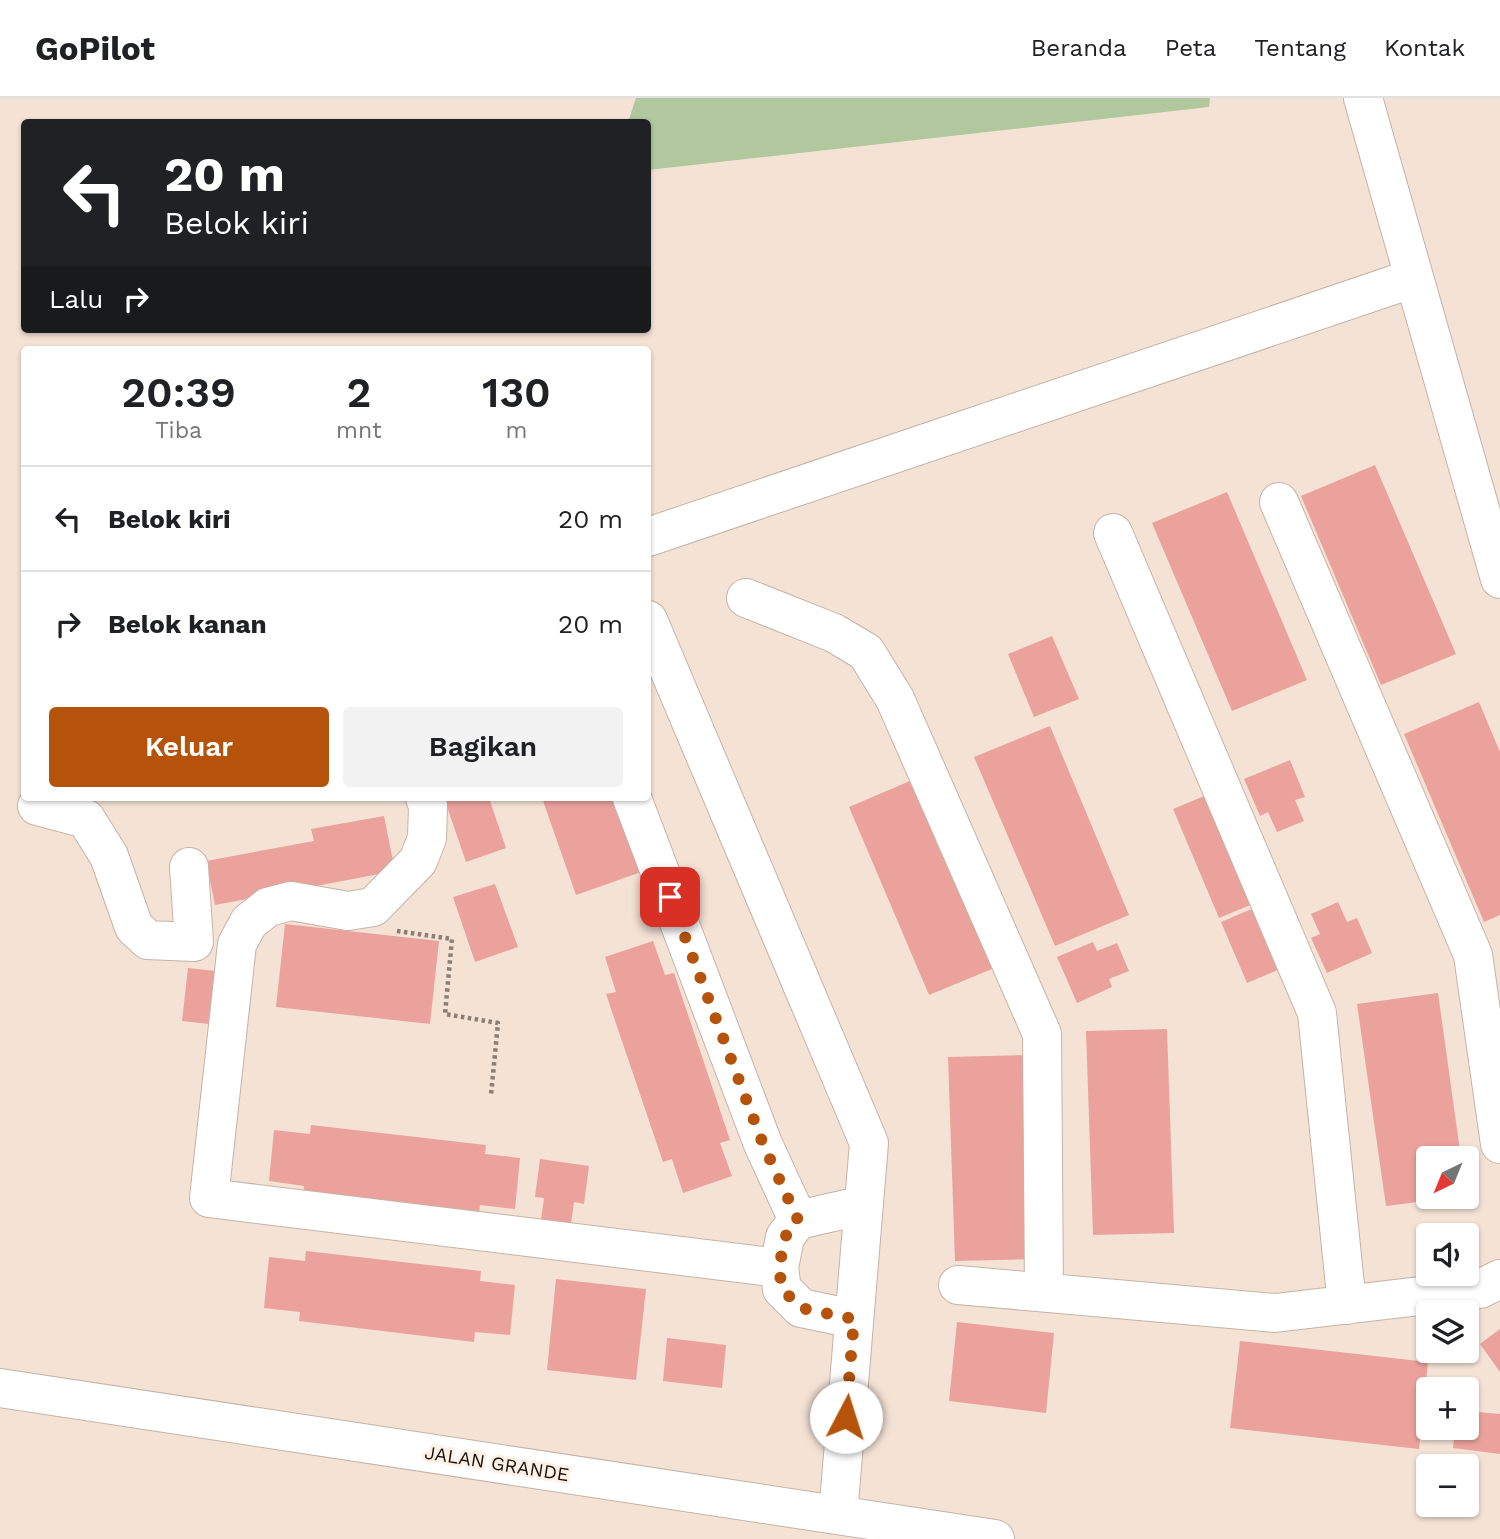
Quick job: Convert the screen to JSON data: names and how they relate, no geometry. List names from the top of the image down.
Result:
{
  "streets": {
    "street": ["JALAN GRANDE"]
  },
  "north": "bottom left",
  "page": {
    "header": "GoPilot",
    "nav": [
      "Beranda",
      "Peta",
      "Tentang",
      "Kontak"
    ],
    "turn": ["20 m", "Belok kiri"],
    "then": "Lalu",
    "eta": [
      "20:39",
      "Tiba",
      "2",
      "mnt",
      "130",
      "m"
    ],
    "list": [
      {
        "name": "Belok kiri",
        "value": "20 m"
      },
      {
        "name": "Belok kanan",
        "value": "20 m"
      }
    ],
    "buttons": ["Keluar", "Bagikan"],
    "map_buttons": ["+", "−"]
  }
}
